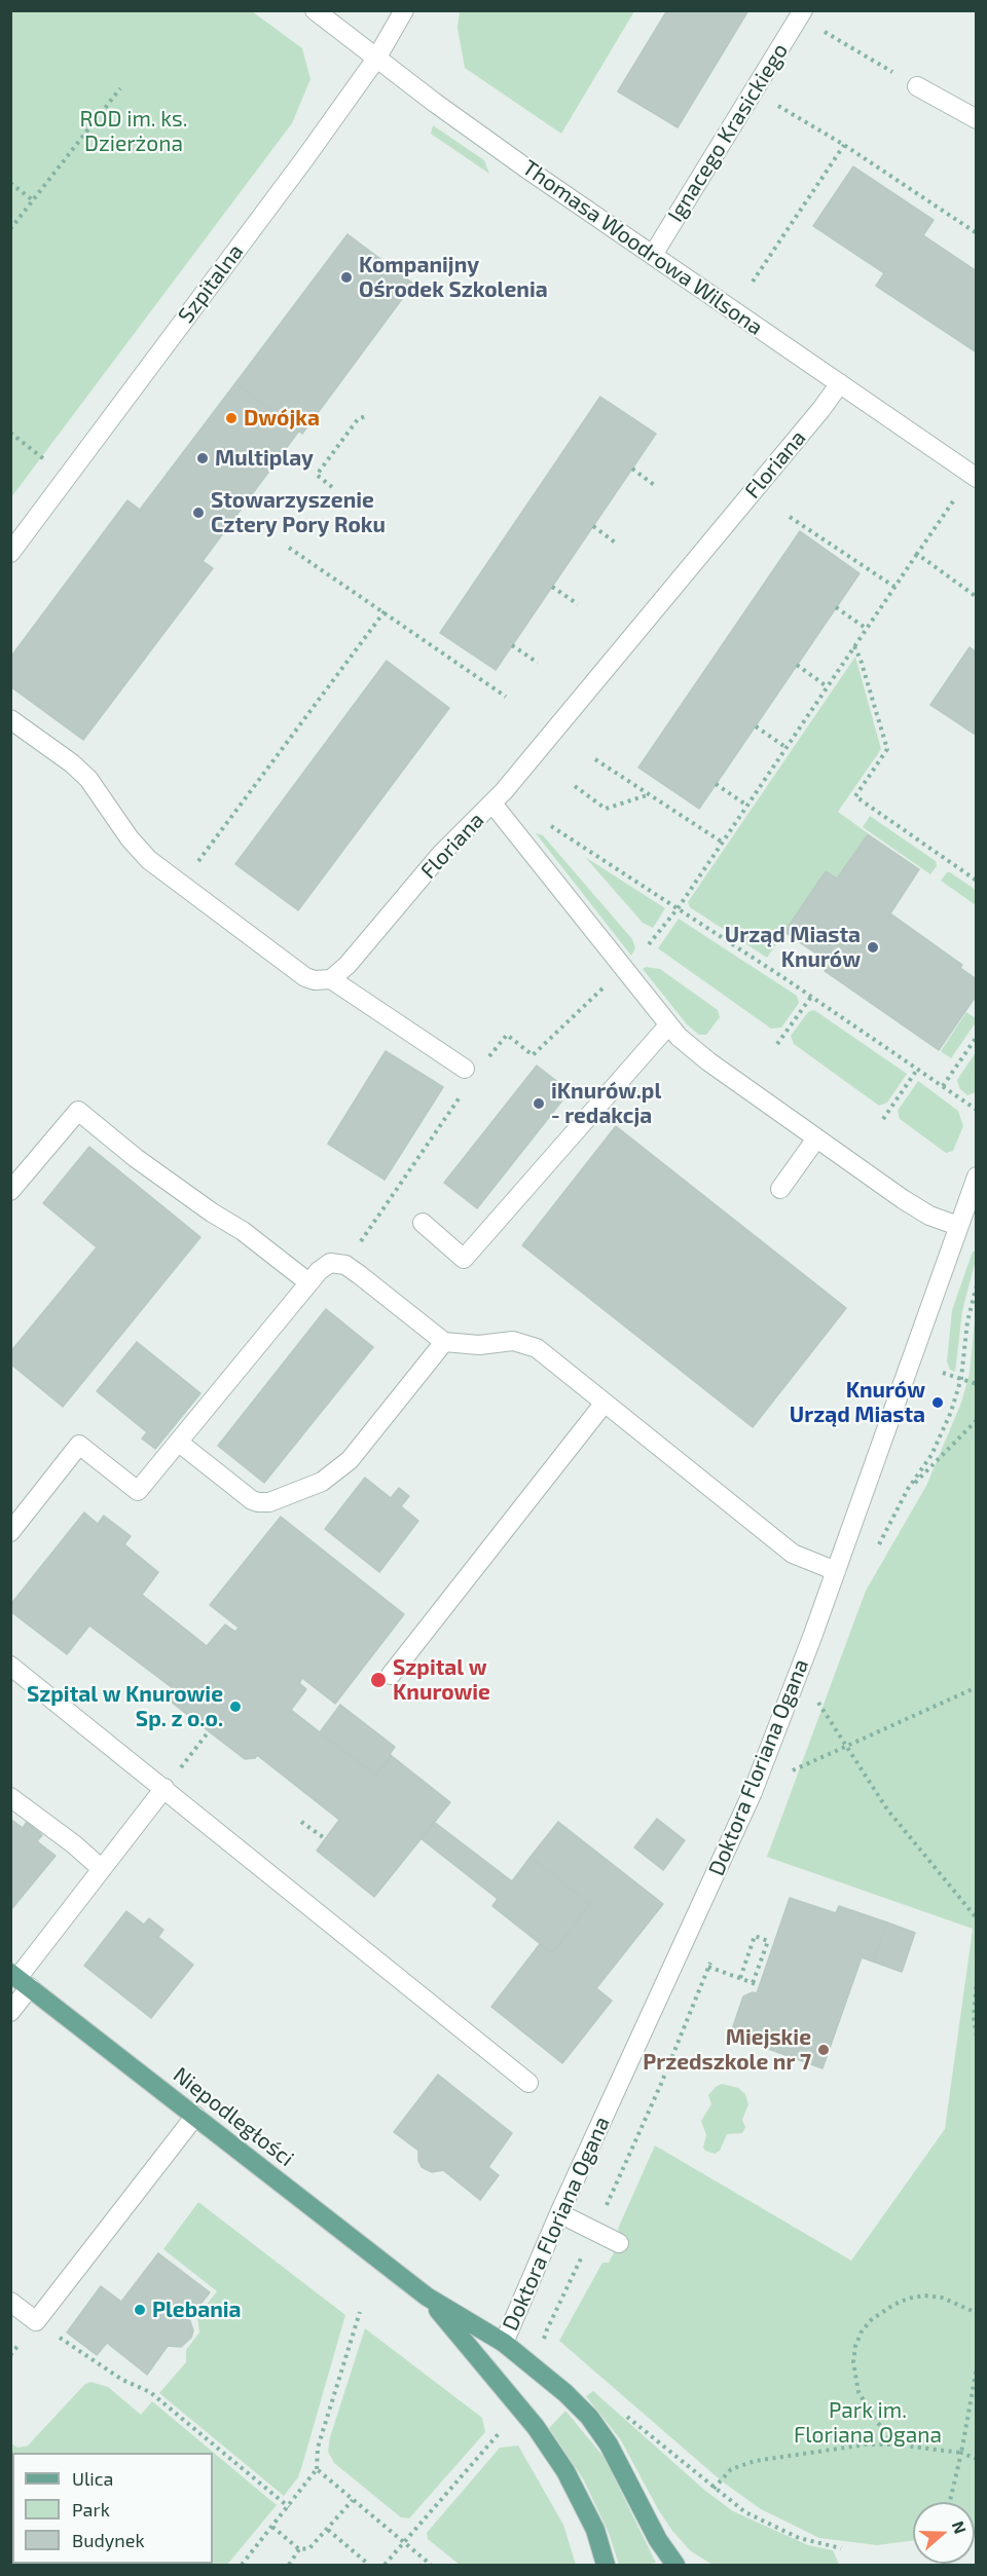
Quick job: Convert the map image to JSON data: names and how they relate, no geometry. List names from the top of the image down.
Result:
{
  "streets": {
    "main road": ["Niepodległości"],
    "street": [
      "Ignacego Krasickiego",
      "Thomasa Woodrowa Wilsona",
      "Szpitalna",
      "Floriana",
      "Doktora Floriana Ogana"
    ]
  },
  "crossings": [
    ["Ignacego Krasickiego", "Thomasa Woodrowa Wilsona"],
    ["Thomasa Woodrowa Wilsona", "Szpitalna"],
    ["Thomasa Woodrowa Wilsona", "Floriana"],
    ["Doktora Floriana Ogana", "Niepodległości"]
  ],
  "parks": ["ROD im. ks. Dzierżona", "Park im. Floriana Ogana"],
  "places": [
    "Kompanijny Ośrodek Szkolenia",
    "Dwójka",
    "Multiplay",
    "Stowarzyszenie Cztery Pory Roku",
    "Urząd Miasta Knurów",
    "iKnurów.pl - redakcja",
    "Knurów Urząd Miasta",
    "Szpital w Knurowie",
    "Szpital w Knurowie Sp. z o.o.",
    "Miejskie Przedszkole nr 7",
    "Plebania"
  ],
  "legend": ["Ulica", "Park", "Budynek"],
  "north": "right"
}
